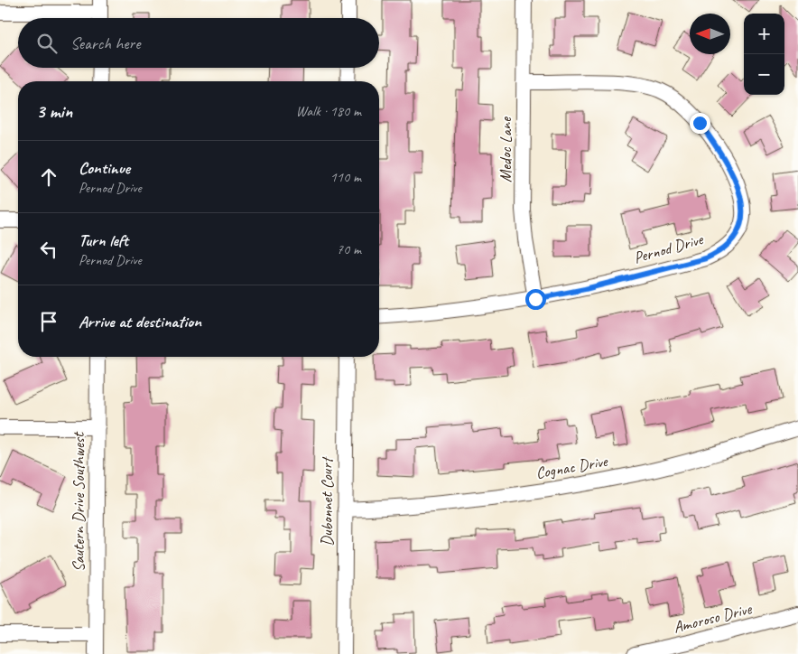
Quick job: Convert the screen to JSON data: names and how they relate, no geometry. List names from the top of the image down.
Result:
{
  "streets": {
    "street": [
      "Medoc Lane",
      "Pernod Drive",
      "Cognac Drive",
      "Sautern Drive Southwest",
      "Dubonnet Court",
      "Amoroso Drive"
    ]
  },
  "crossings": [
    ["Medoc Lane", "Pernod Drive"],
    ["Cognac Drive", "Dubonnet Court"]
  ],
  "north": "left",
  "page": {
    "map_buttons": ["+", "−"],
    "search": "Search here",
    "heading": ["3 min", "Walk · 180 m"],
    "list": [
      ["Continue", "Pernod Drive", "110 m"],
      ["Turn left", "Pernod Drive", "70 m"],
      "Arrive at destination"
    ]
  }
}
